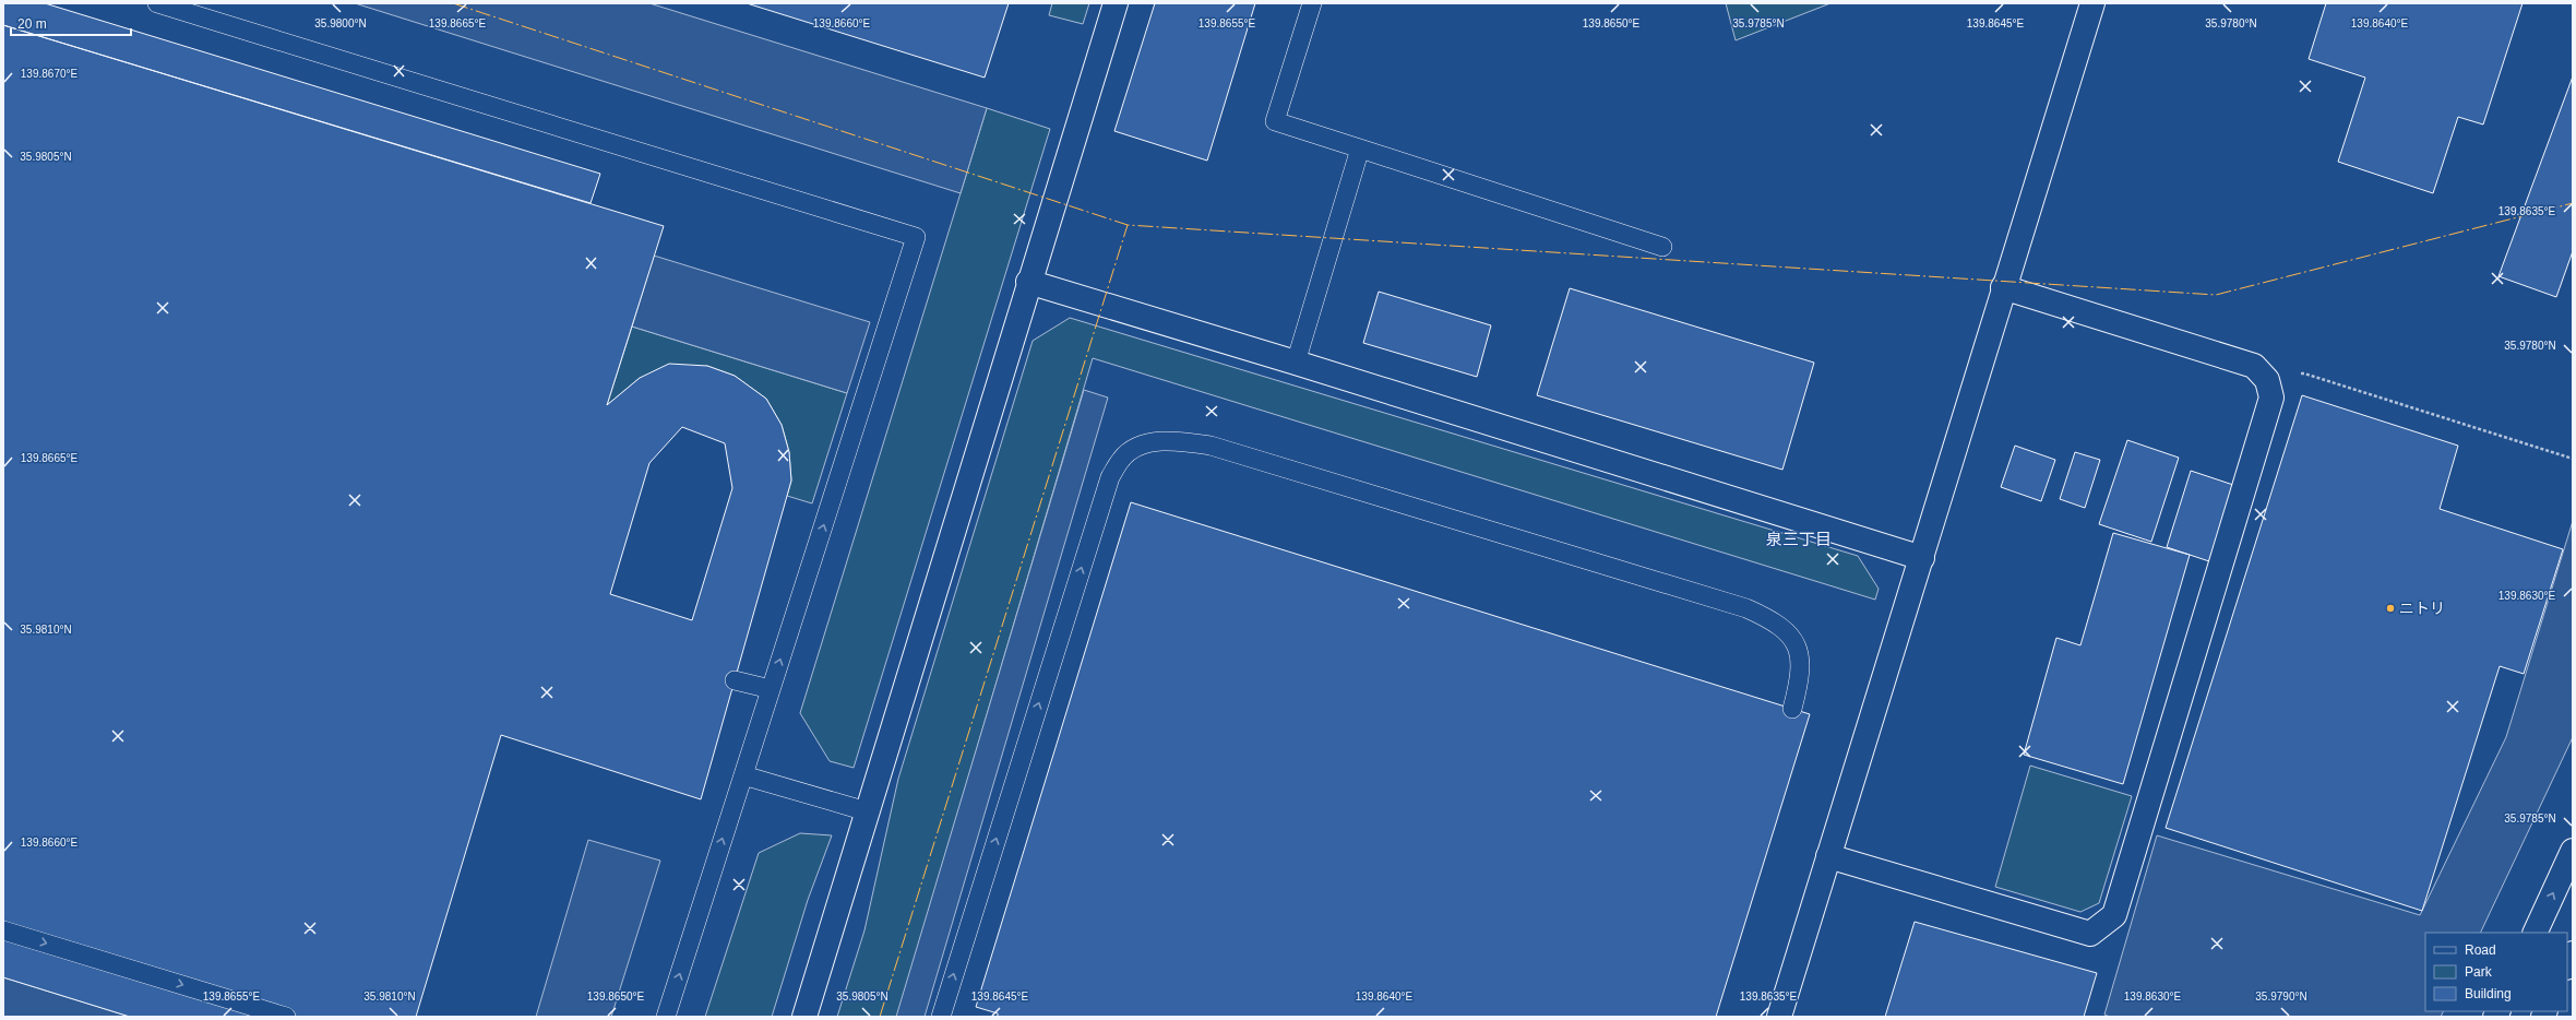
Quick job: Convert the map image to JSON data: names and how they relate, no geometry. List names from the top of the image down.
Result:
{
  "districts": ["泉三丁目"],
  "places": ["ニトリ"],
  "legend": ["Road", "Park", "Building"],
  "scale_bar": "20 m",
  "coordinates": [
    "35.9800°N",
    "139.8665°E",
    "139.8660°E",
    "139.8655°E",
    "139.8650°E",
    "35.9785°N",
    "139.8645°E",
    "35.9780°N",
    "139.8640°E",
    "139.8670°E",
    "35.9805°N",
    "139.8635°E",
    "139.8630°E",
    "35.9810°N",
    "35.9790°N"
  ]
}
